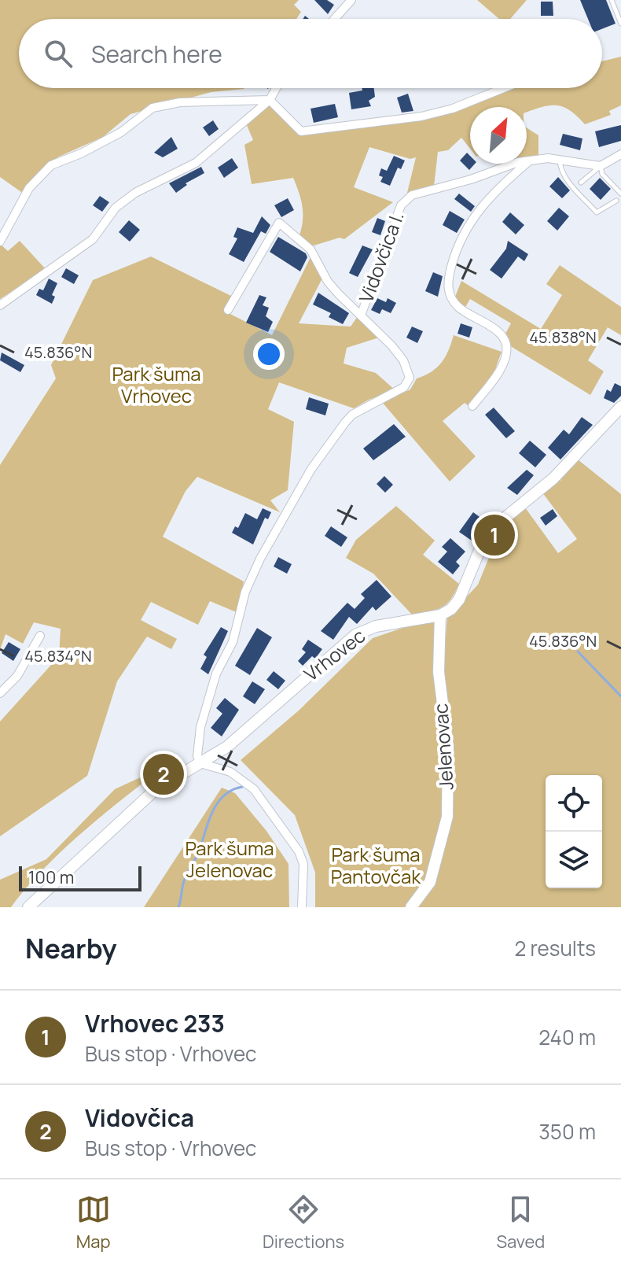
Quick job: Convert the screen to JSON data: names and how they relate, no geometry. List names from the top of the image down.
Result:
{
  "streets": {
    "street": ["Vidovčica I.", "Vrhovec", "Jelenovac"]
  },
  "crossings": [
    ["Vrhovec", "Jelenovac"]
  ],
  "parks": ["Park šuma Vrhovec", "Park šuma Jelenovac", "Park šuma Pantovčak"],
  "scale_bar": "100 m",
  "north": "top right",
  "page": {
    "search": "Search here",
    "pins": ["1", "2"],
    "scale": "100 m",
    "heading": ["Nearby", "2 results"],
    "list": [
      {
        "mark": "1",
        "name": "Vrhovec 233",
        "note": "Bus stop · Vrhovec",
        "value": "240 m"
      },
      {
        "mark": "2",
        "name": "Vidovčica",
        "note": "Bus stop · Vrhovec",
        "value": "350 m"
      }
    ],
    "nav": ["Map", "Directions", "Saved"]
  },
  "coordinates": ["45.838°N", "45.836°N", "45.834°N"]
}
